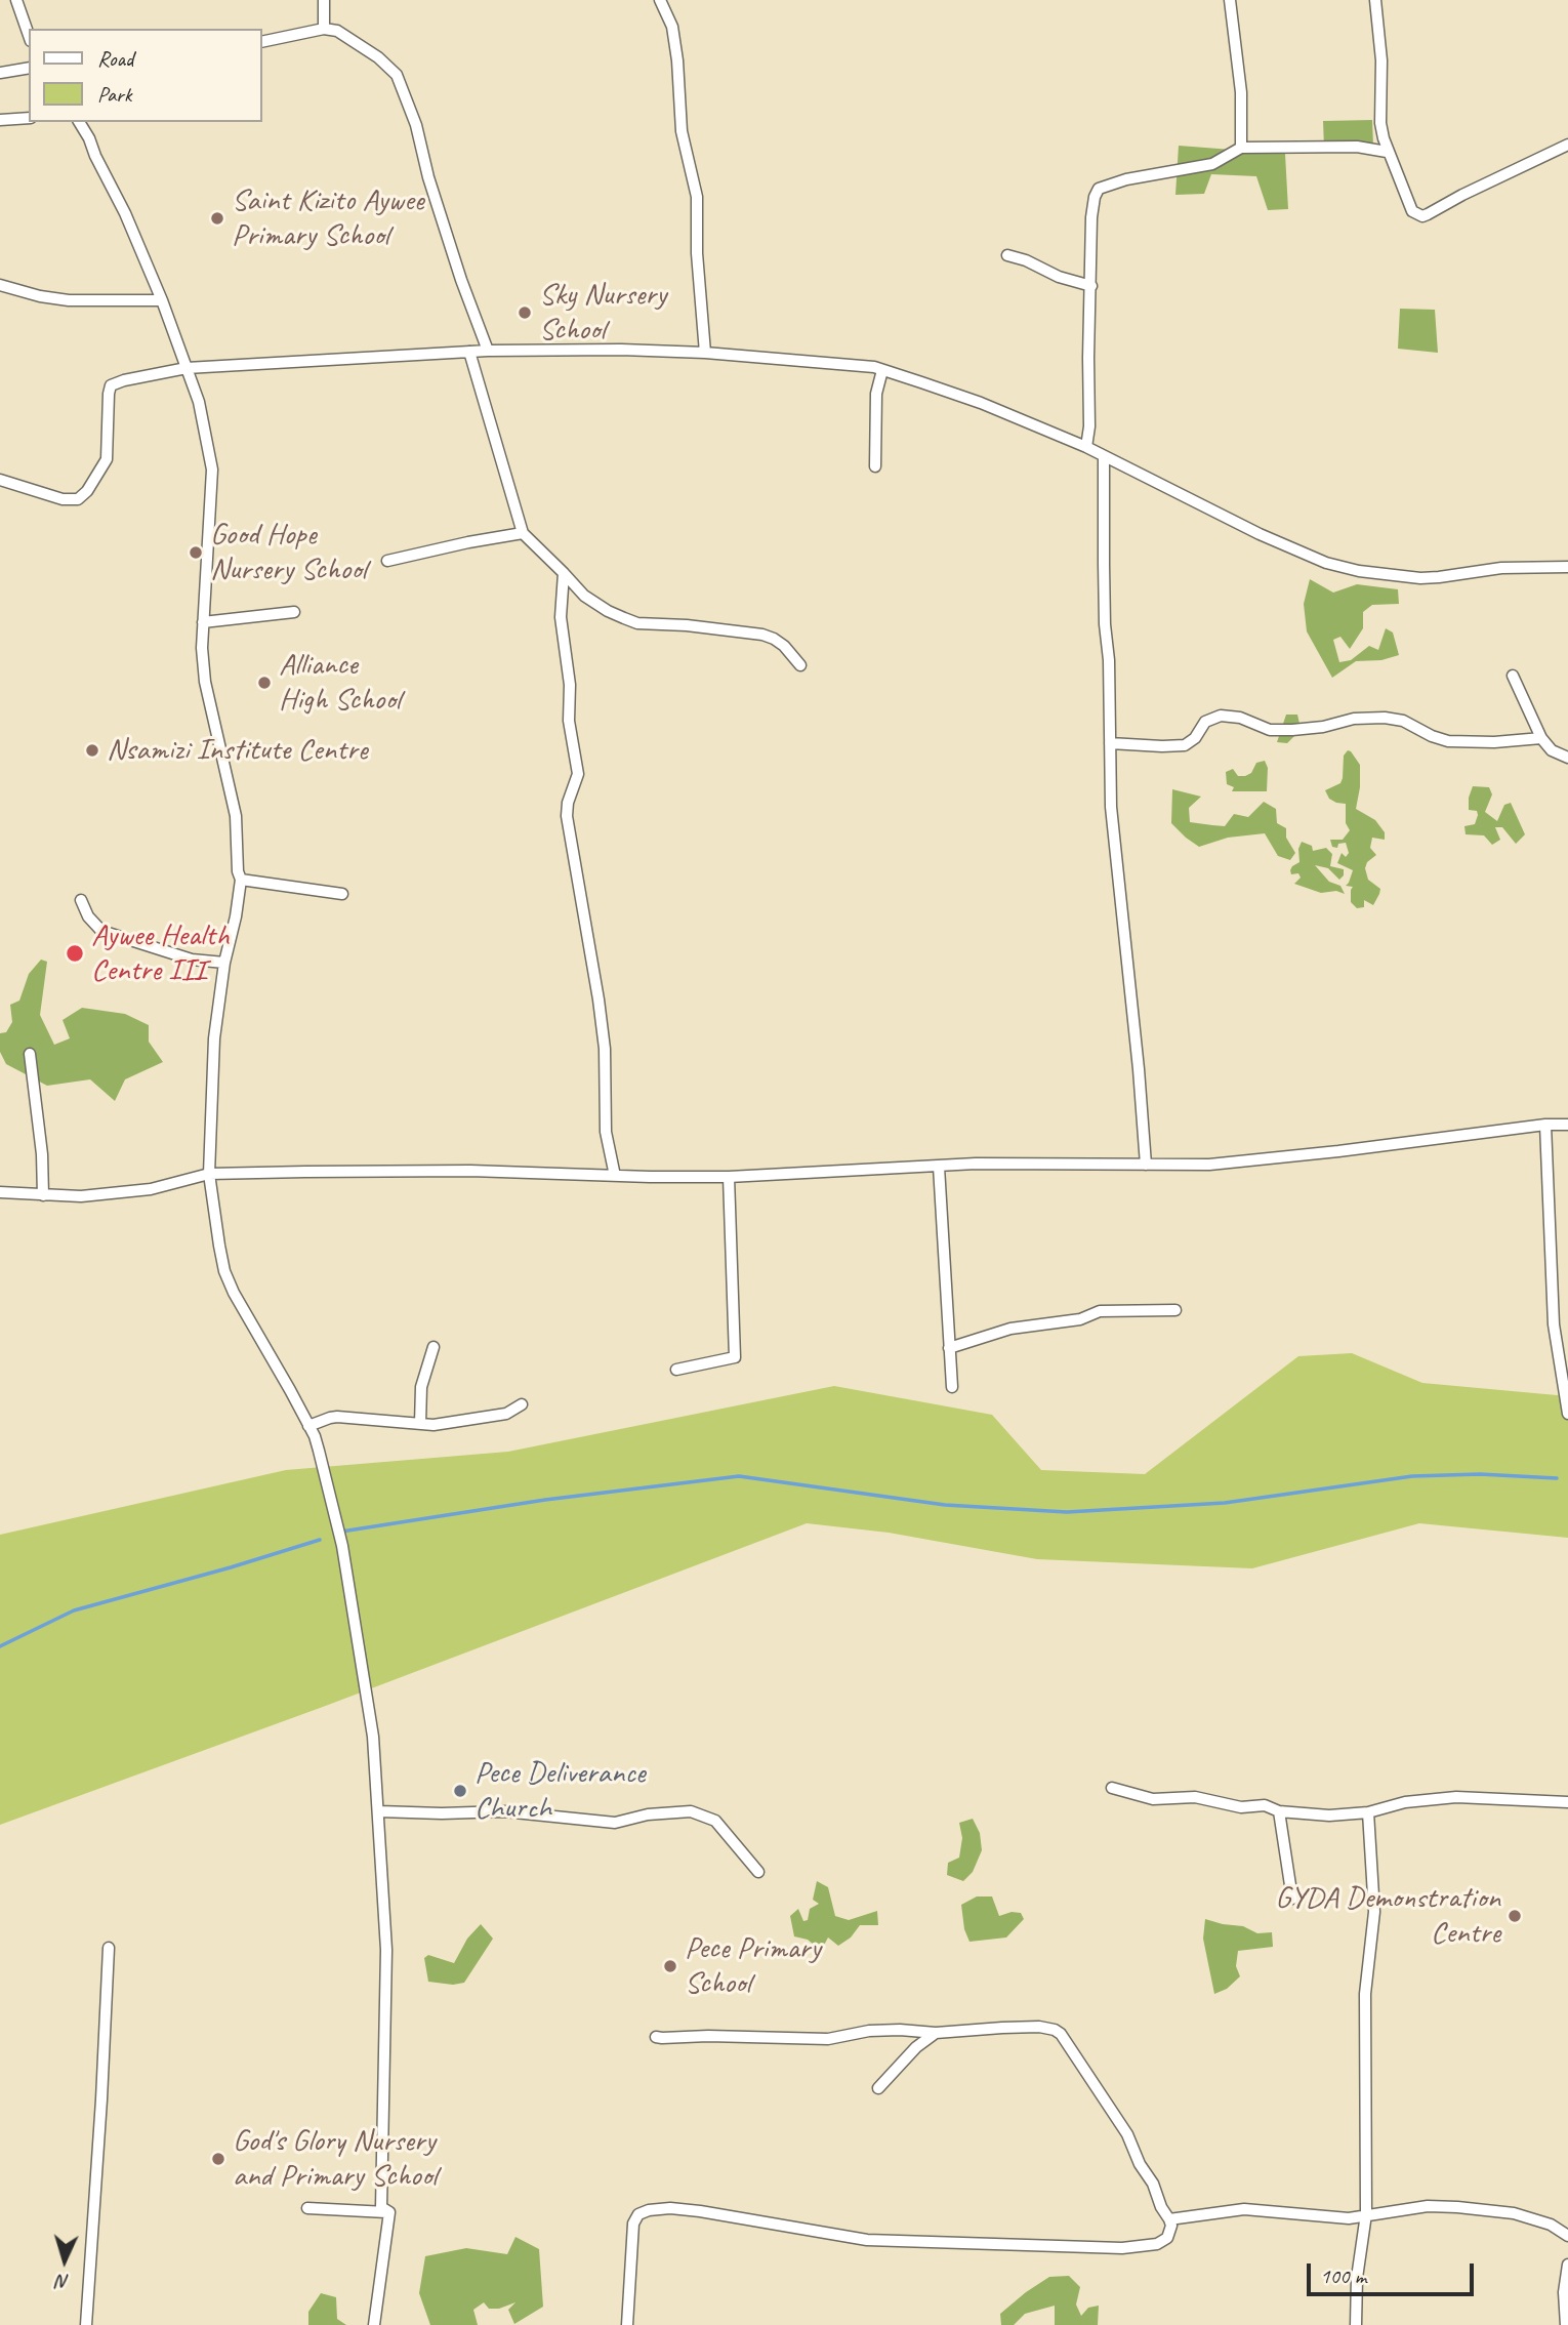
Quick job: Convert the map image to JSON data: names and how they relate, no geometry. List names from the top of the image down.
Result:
{
  "places": [
    "Saint Kizito Aywee Primary School",
    "Sky Nursery School",
    "Good Hope Nursery School",
    "Alliance High School",
    "Nsamizi Institute Centre",
    "Aywee Health Centre III",
    "Pece Deliverance Church",
    "GYDA Demonstration Centre",
    "Pece Primary School",
    "God's Glory Nursery and Primary School"
  ],
  "legend": ["Road", "Park"],
  "scale_bar": "100 m",
  "north": "bottom"
}
